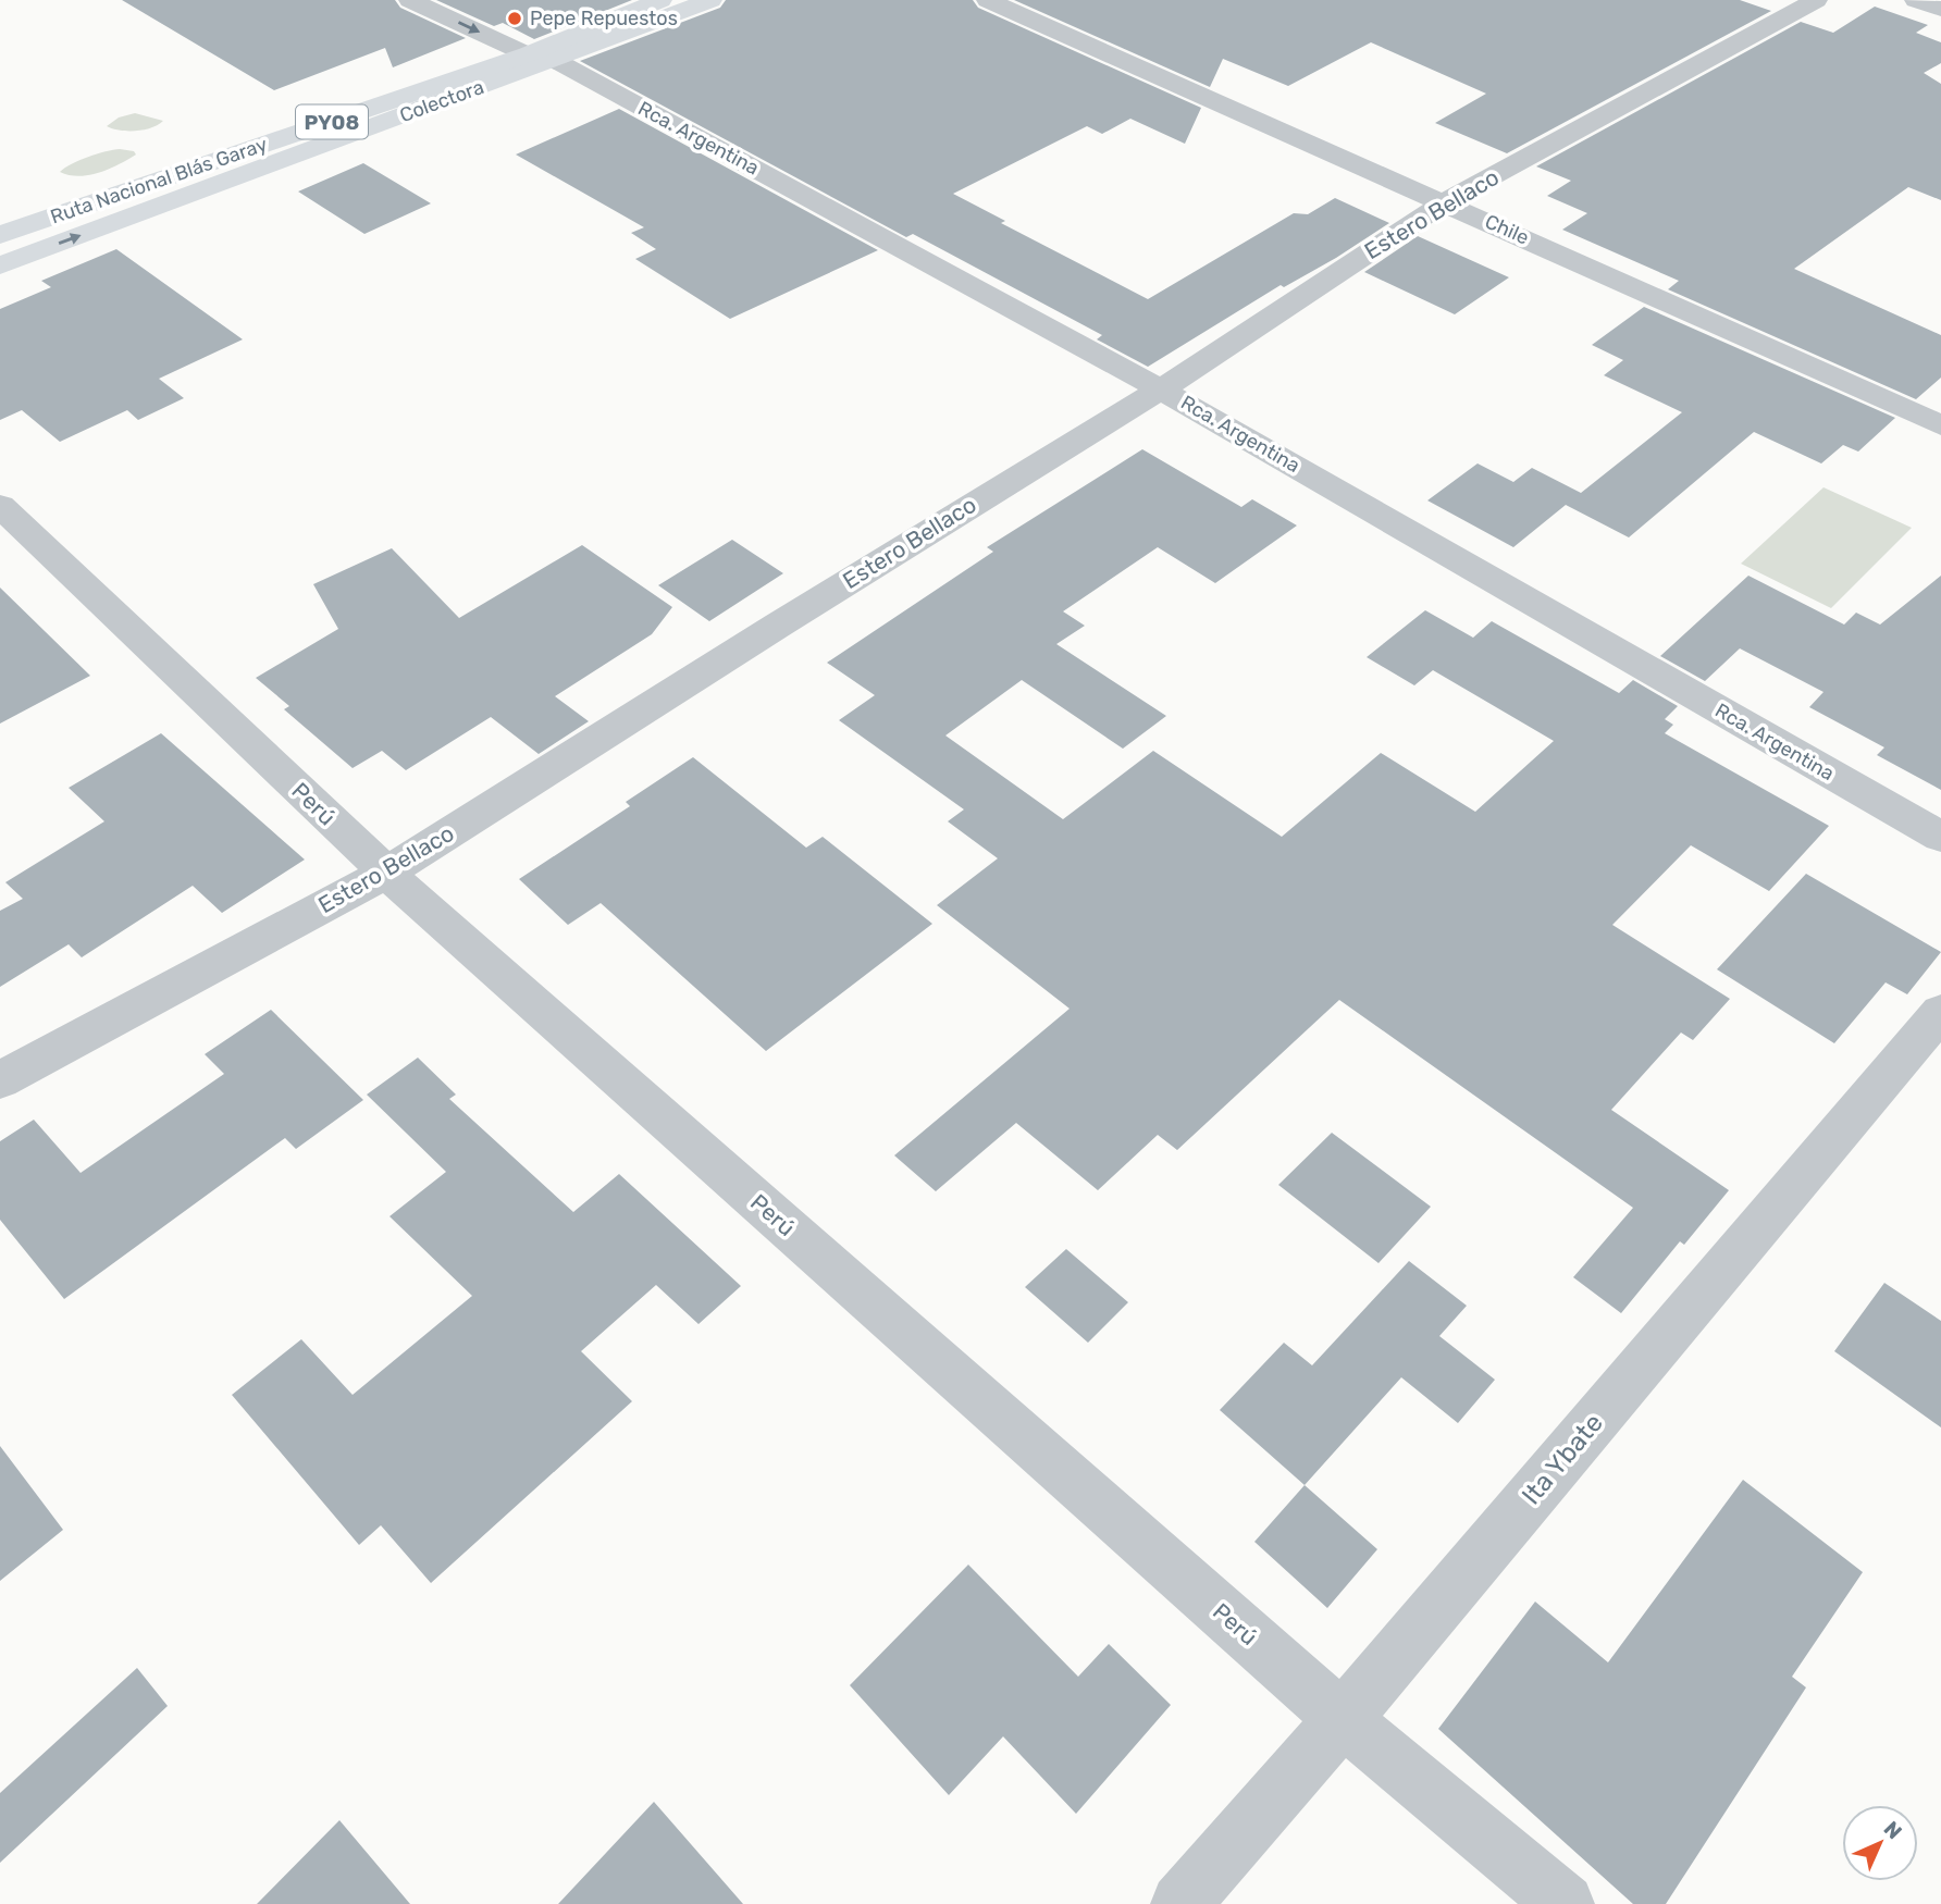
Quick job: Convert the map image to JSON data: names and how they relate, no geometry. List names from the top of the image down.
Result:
{
  "streets": {
    "main road": ["Colectora", "PY08", "Ruta Nacional Blás Garay"],
    "street": [
      "Rca. Argentina",
      "Estero Bellaco",
      "Chile",
      "Perú",
      "Ita Ybate"
    ]
  },
  "crossings": [
    ["Colectora", "Rca. Argentina"],
    ["Colectora", "Ruta Nacional Blás Garay"],
    ["Rca. Argentina", "Ruta Nacional Blás Garay"],
    ["Rca. Argentina", "Estero Bellaco"],
    ["Estero Bellaco", "Chile"],
    ["Estero Bellaco", "Perú"],
    ["Perú", "Ita Ybate"]
  ],
  "one_way": ["Colectora"],
  "places": ["Pepe Repuestos"],
  "north": "top right"
}
